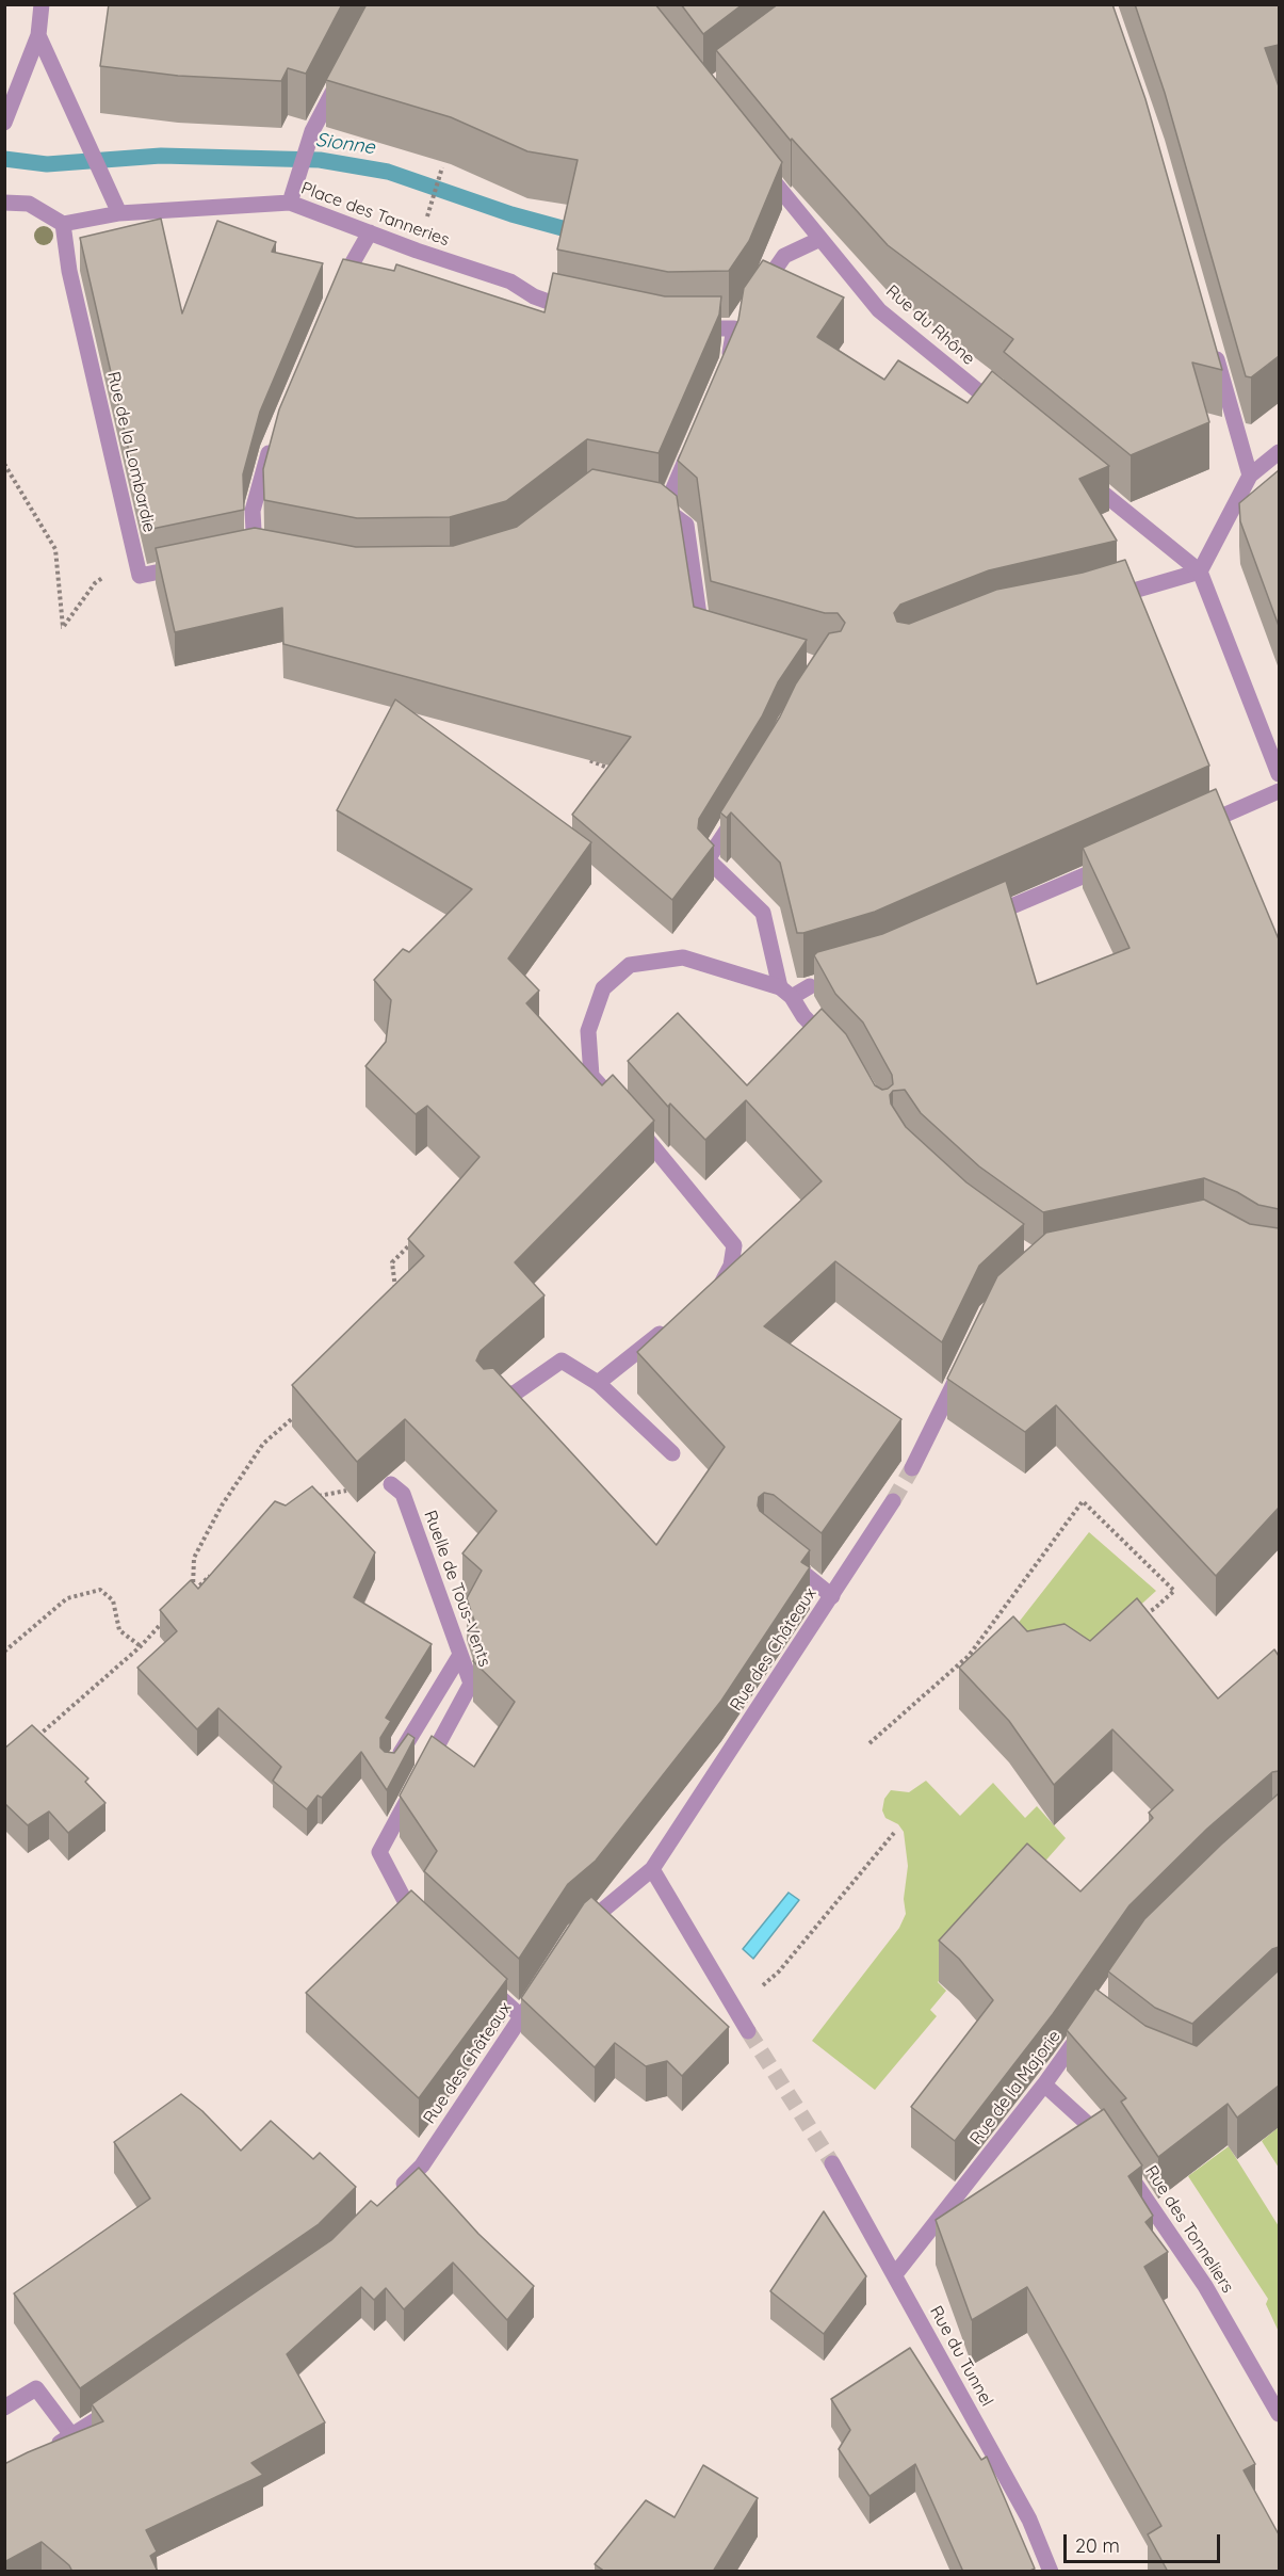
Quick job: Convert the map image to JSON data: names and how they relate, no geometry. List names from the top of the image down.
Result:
{
  "streets": {
    "street": [
      "Place des Tanneries",
      "Rue du Rhône",
      "Rue de la Lombardie",
      "Ruelle de Tous-Vents",
      "Rue des Châteaux",
      "Rue de la Majorie",
      "Rue des Tonneliers",
      "Rue du Tunnel"
    ]
  },
  "crossings": [
    ["Place des Tanneries", "Rue de la Lombardie"],
    ["Rue de la Majorie", "Rue des Tonneliers"],
    ["Rue de la Majorie", "Rue du Tunnel"]
  ],
  "water": ["Sionne"],
  "scale_bar": "20 m"
}
